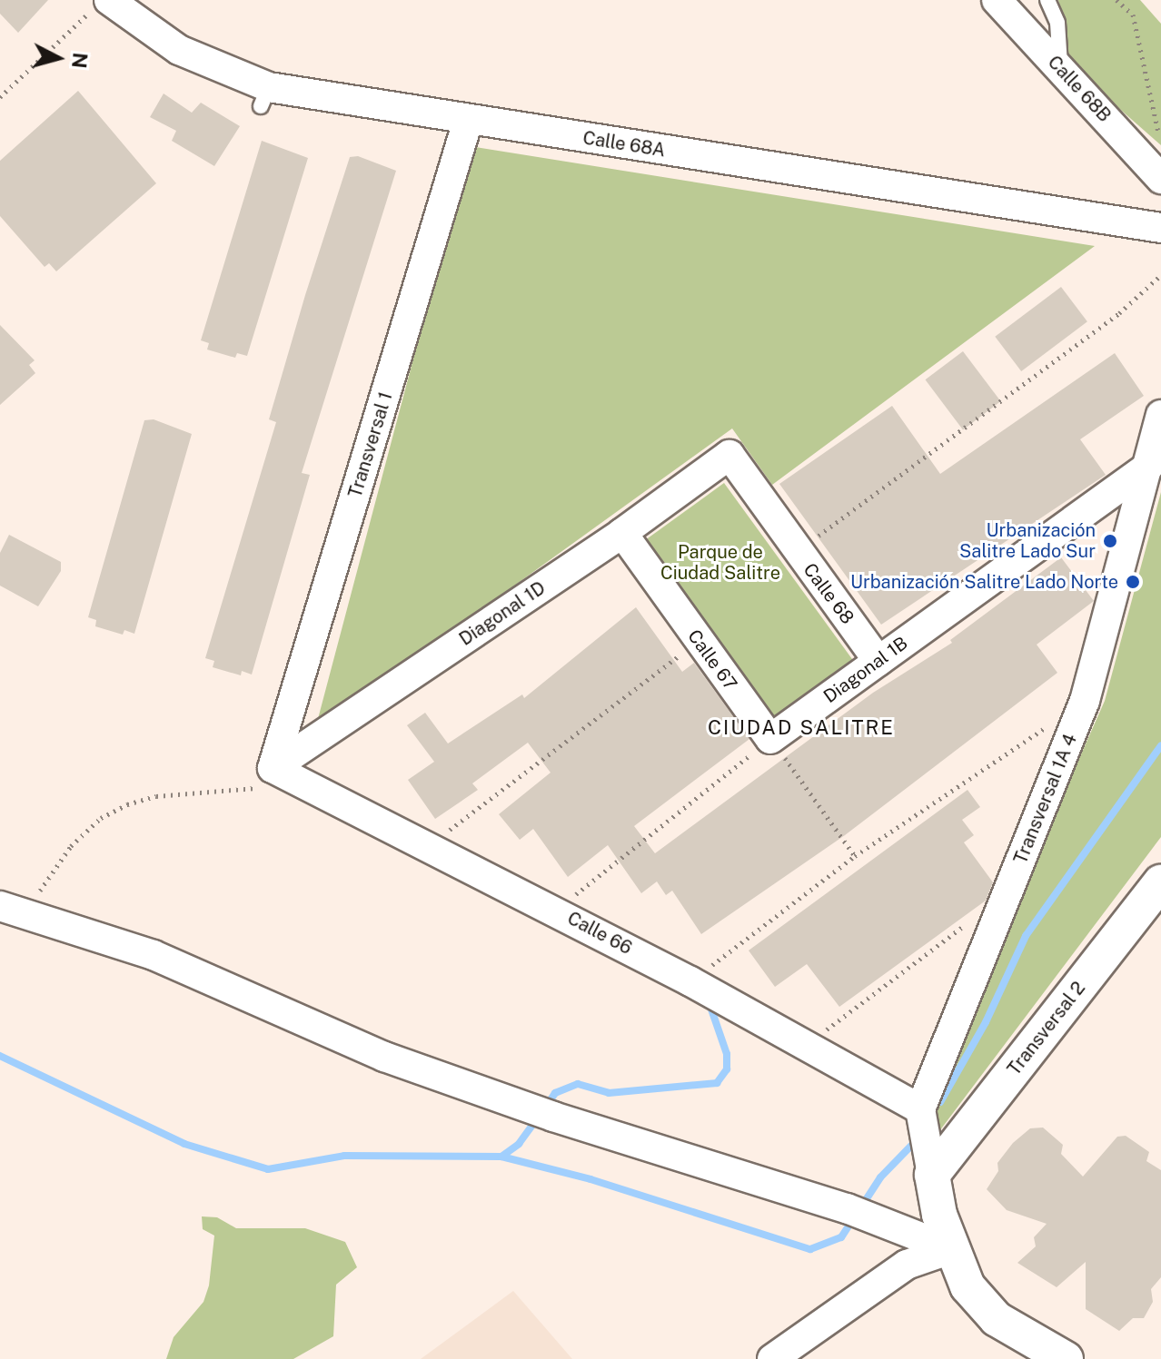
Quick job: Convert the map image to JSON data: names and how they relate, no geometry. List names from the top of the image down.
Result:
{
  "streets": {
    "street": [
      "Calle 68B",
      "Calle 68A",
      "Transversal 1",
      "Calle 68",
      "Diagonal 1D",
      "Calle 67",
      "Diagonal 1B",
      "Transversal 1A 4",
      "Calle 66",
      "Transversal 2"
    ]
  },
  "crossings": [
    ["Calle 68A", "Transversal 1"],
    ["Transversal 1", "Diagonal 1D"],
    ["Transversal 1", "Calle 66"],
    ["Calle 68", "Diagonal 1D"],
    ["Calle 68", "Diagonal 1B"],
    ["Diagonal 1D", "Calle 67"],
    ["Diagonal 1D", "Calle 66"],
    ["Calle 67", "Diagonal 1B"],
    ["Diagonal 1B", "Transversal 1A 4"],
    ["Transversal 1A 4", "Calle 66"]
  ],
  "districts": ["CIUDAD SALITRE"],
  "parks": ["Parque de Ciudad Salitre"],
  "places": ["Urbanización Salitre Lado Sur", "Urbanización Salitre Lado Norte"],
  "north": "right"
}
